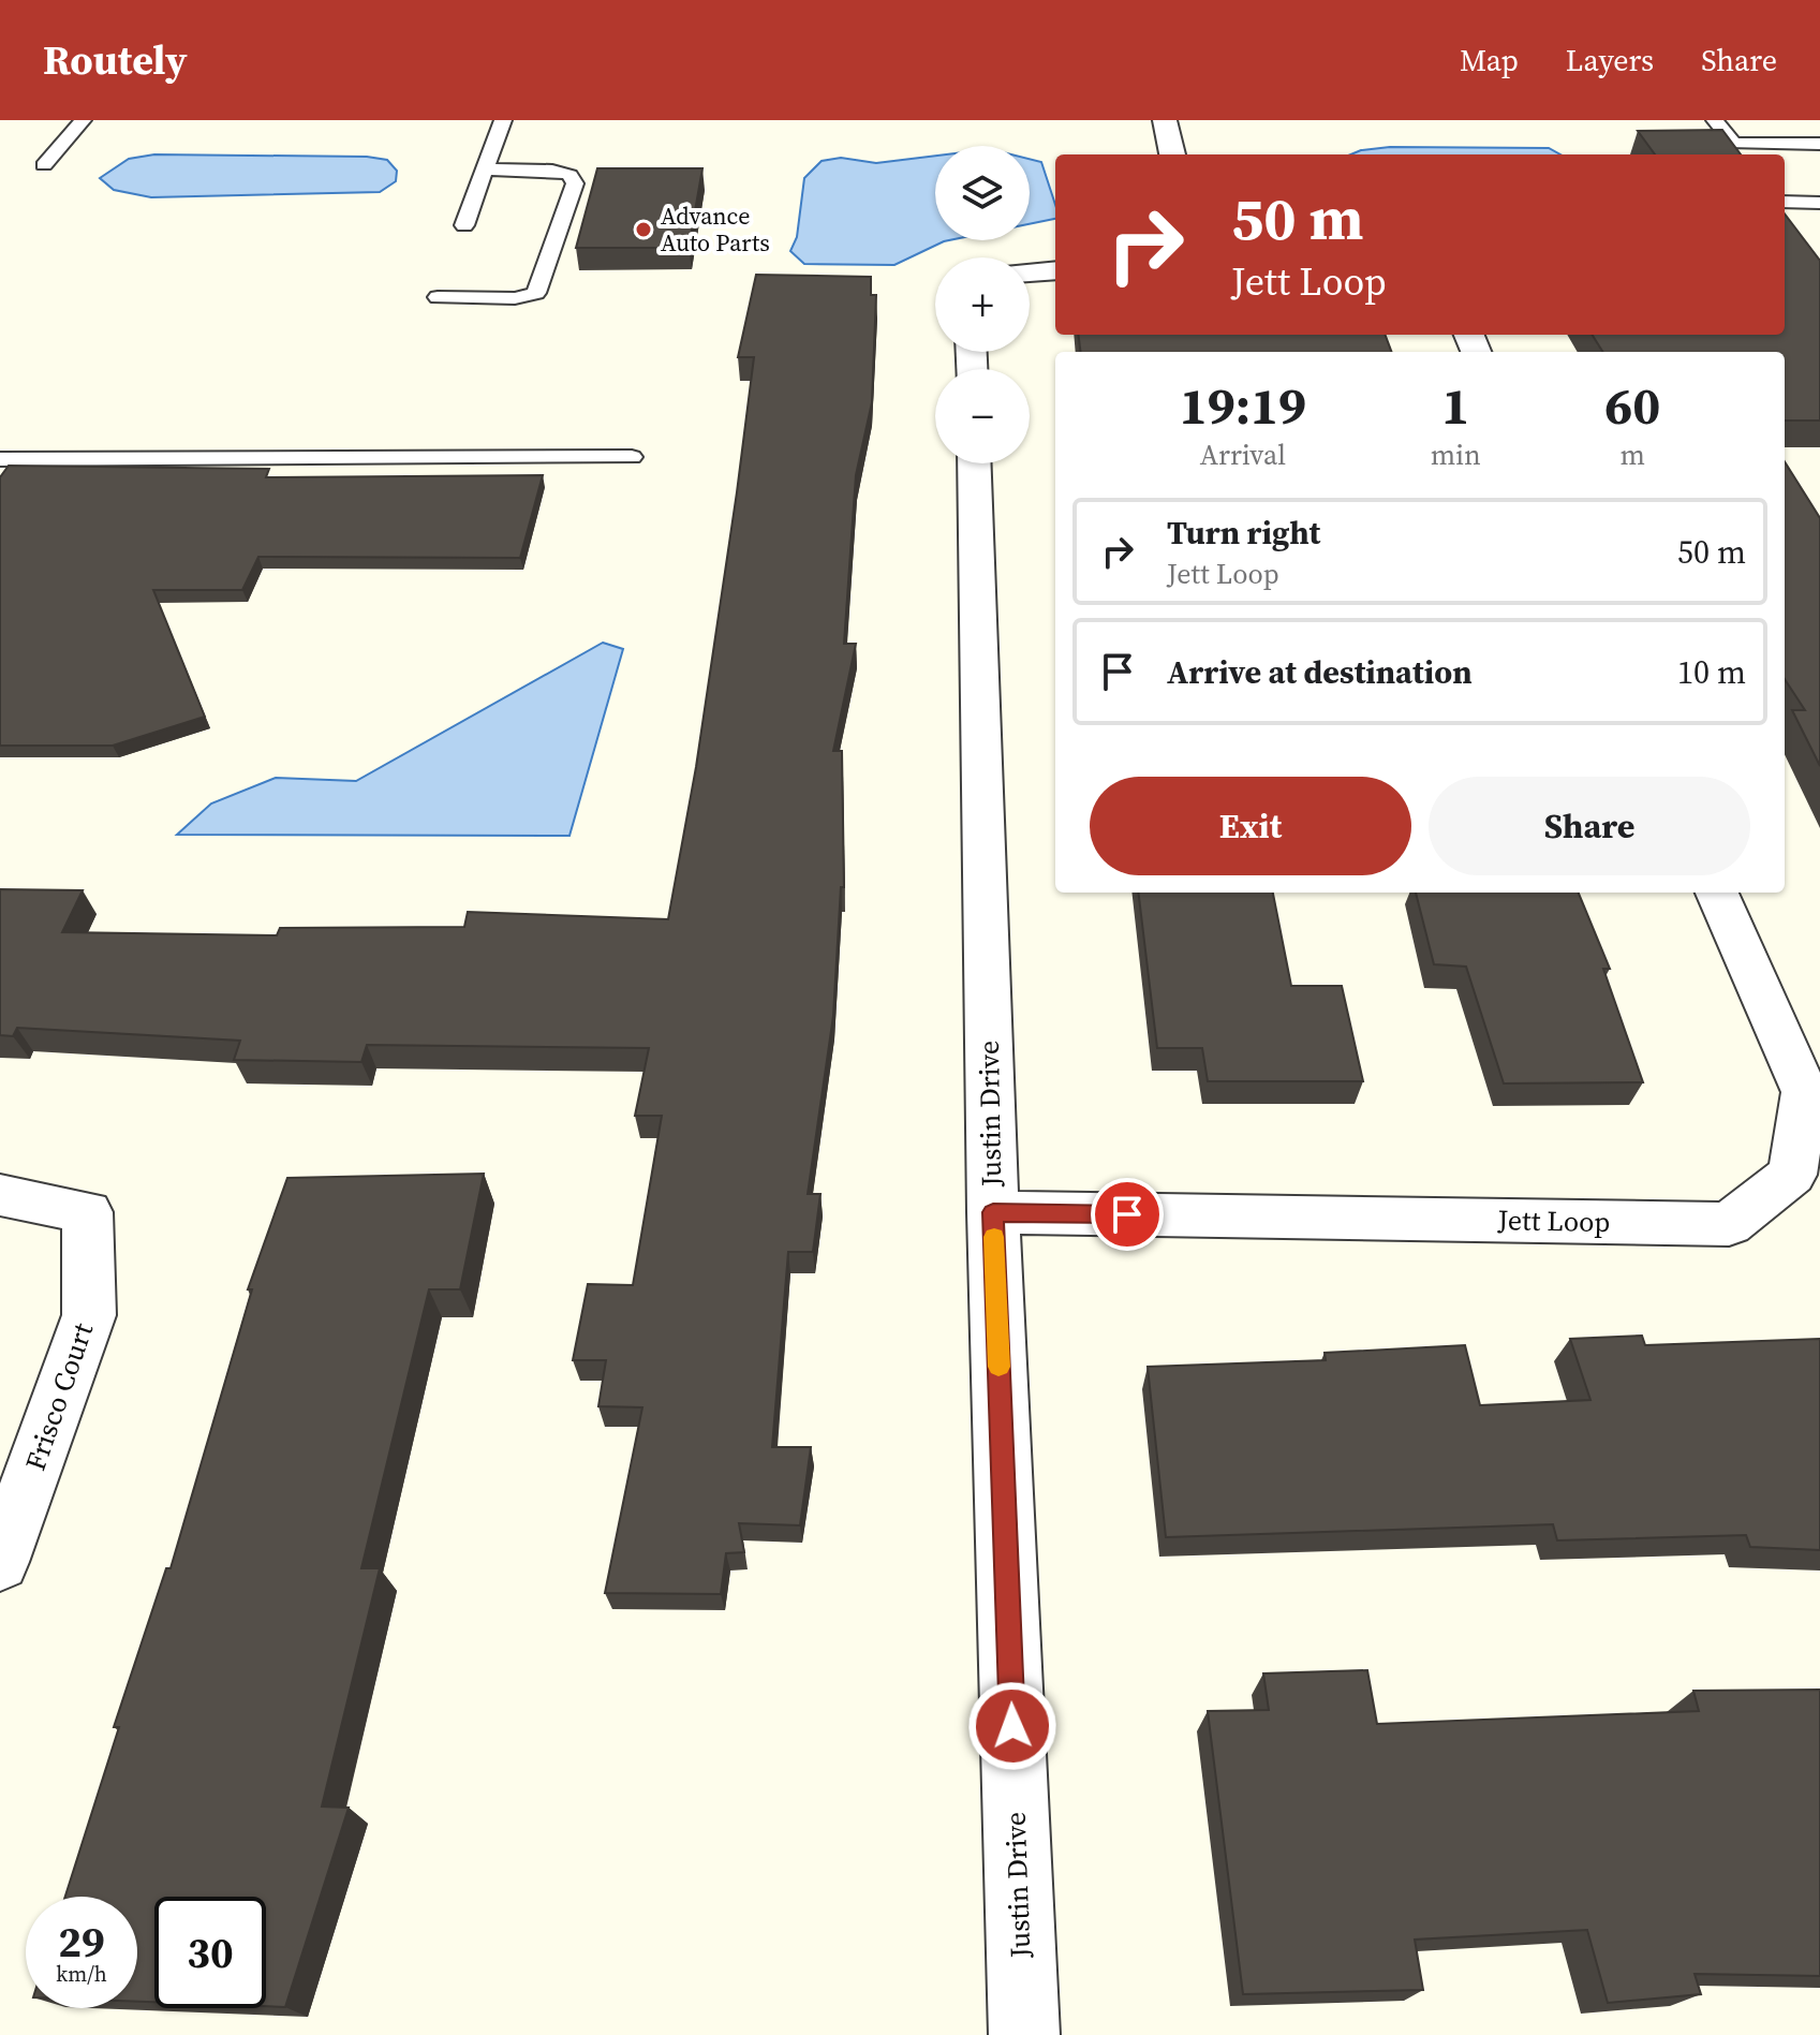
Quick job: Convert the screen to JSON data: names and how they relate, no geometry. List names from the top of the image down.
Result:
{
  "streets": {
    "street": ["Justin Drive", "Jett Loop", "Frisco Court"]
  },
  "crossings": [
    ["Justin Drive", "Jett Loop"]
  ],
  "places": ["Advance Auto Parts"],
  "page": {
    "header": "Routely",
    "nav": ["Map", "Layers", "Share"],
    "map_buttons": ["+", "−"],
    "turn": ["50 m", "Jett Loop"],
    "eta": [
      "19:19",
      "Arrival",
      "1",
      "min",
      "60",
      "m"
    ],
    "list": [
      {
        "name": "Turn right",
        "note": "Jett Loop",
        "value": "50 m"
      },
      {
        "name": "Arrive at destination",
        "value": "10 m"
      }
    ],
    "buttons": ["Exit", "Share"],
    "speed": "29 km/h",
    "limit": "30"
  }
}
